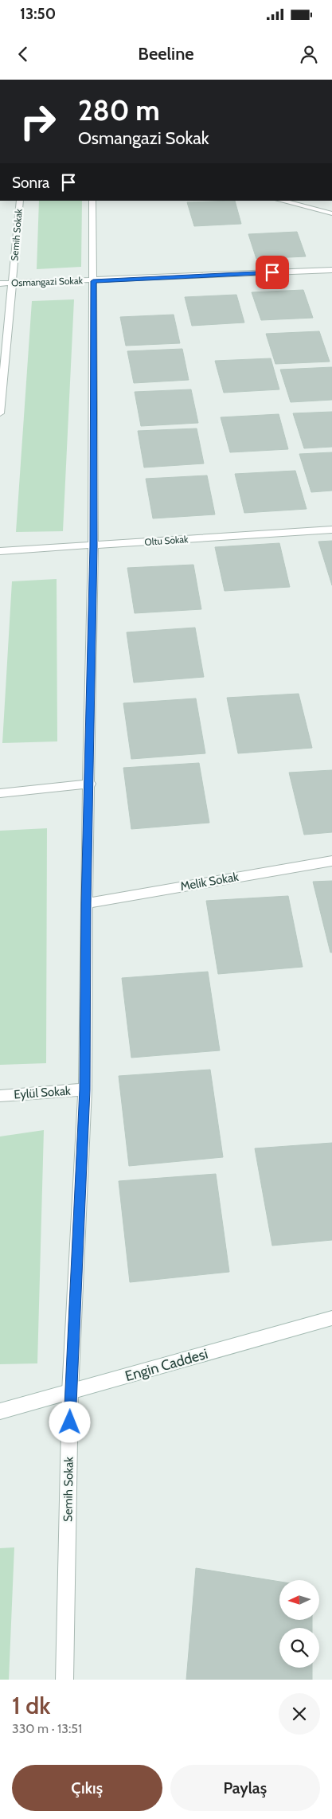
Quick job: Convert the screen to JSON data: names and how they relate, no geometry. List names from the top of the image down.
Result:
{
  "streets": {
    "street": [
      "Semih Sokak",
      "Osmangazi Sokak",
      "Oltu Sokak",
      "Melik Sokak",
      "Eylül Sokak",
      "Engin Caddesi"
    ]
  },
  "crossings": [
    ["Semih Sokak", "Osmangazi Sokak"],
    ["Semih Sokak", "Oltu Sokak"],
    ["Semih Sokak", "Melik Sokak"],
    ["Semih Sokak", "Eylül Sokak"],
    ["Semih Sokak", "Engin Caddesi"]
  ],
  "north": "left",
  "page": {
    "status": "13:50",
    "header": "Beeline",
    "turn": ["280 m", "Osmangazi Sokak"],
    "then": "Sonra",
    "heading": ["1 dk", "330 m · 13:51"],
    "buttons": ["Çıkış", "Paylaş"]
  }
}
